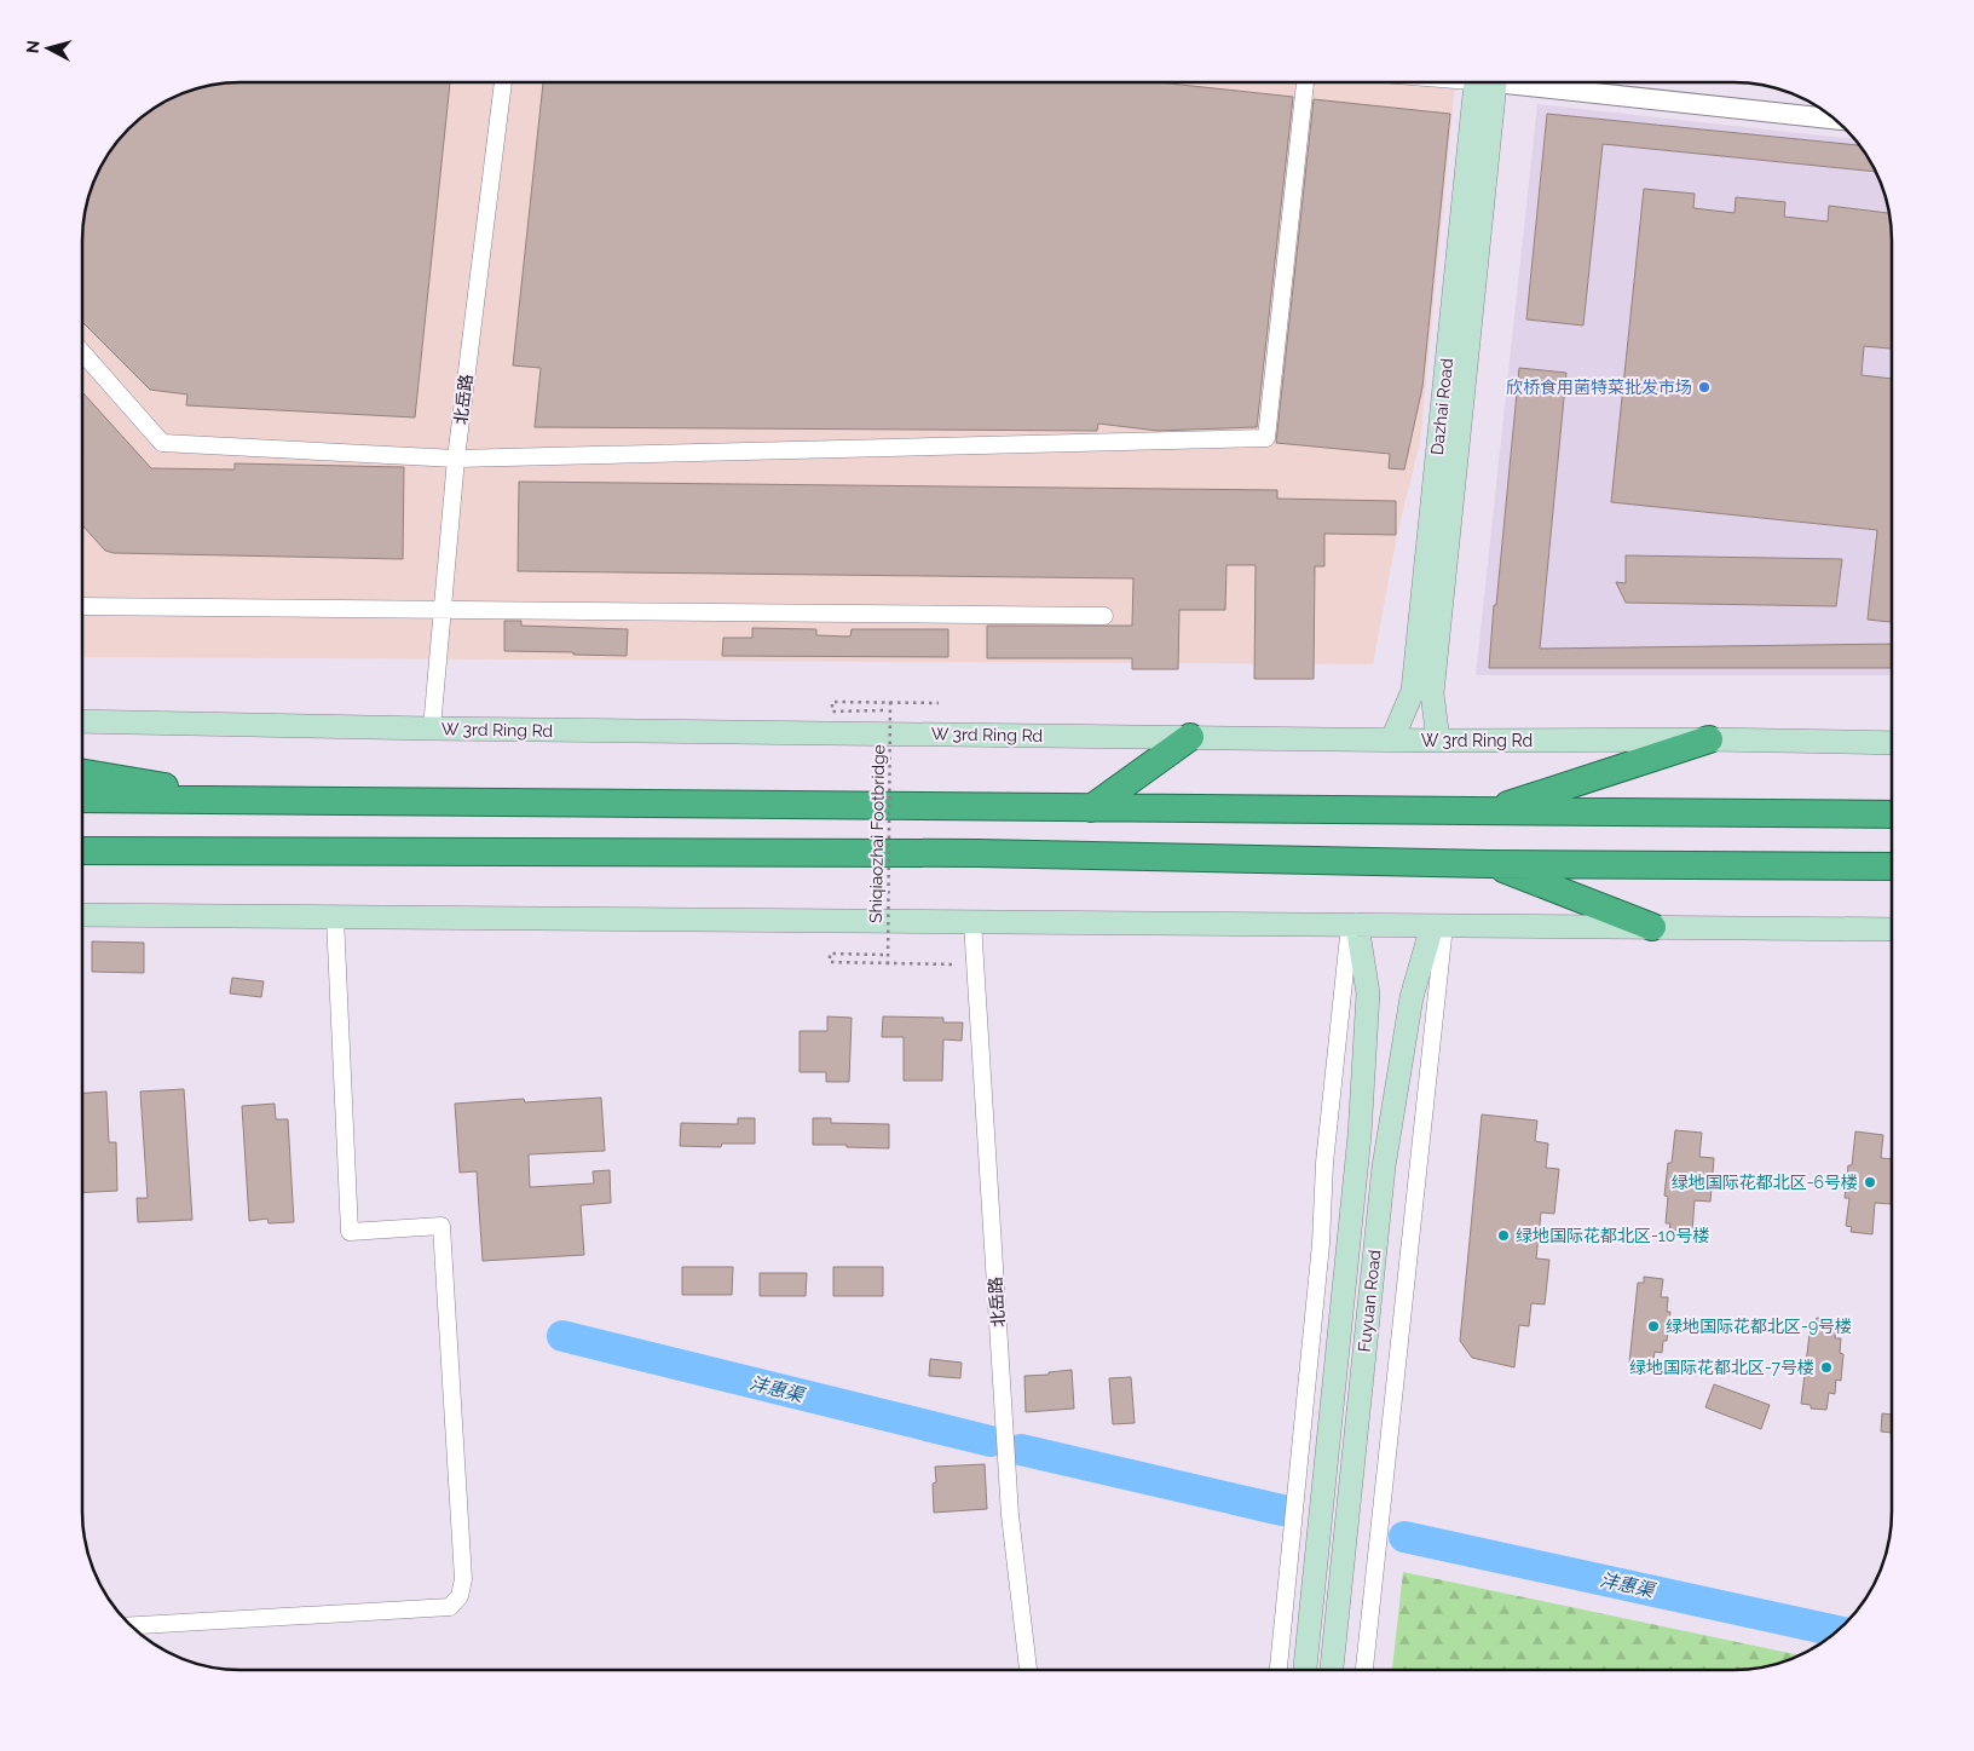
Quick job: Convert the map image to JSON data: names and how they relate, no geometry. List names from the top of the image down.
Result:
{
  "streets": {
    "main road": ["Dazhai Road", "W 3rd Ring Rd", "Fuyuan Road"],
    "street": ["北岳路"],
    "path": ["Shiqiaozhai Footbridge"]
  },
  "crossings": [
    ["北岳路", "W 3rd Ring Rd"],
    ["Dazhai Road", "W 3rd Ring Rd"]
  ],
  "water": ["沣惠渠"],
  "places": [
    "欣桥食用菌特菜批发市场",
    "绿地国际花都北区-6号楼",
    "绿地国际花都北区-10号楼",
    "绿地国际花都北区-9号楼",
    "绿地国际花都北区-7号楼"
  ],
  "north": "left"
}
